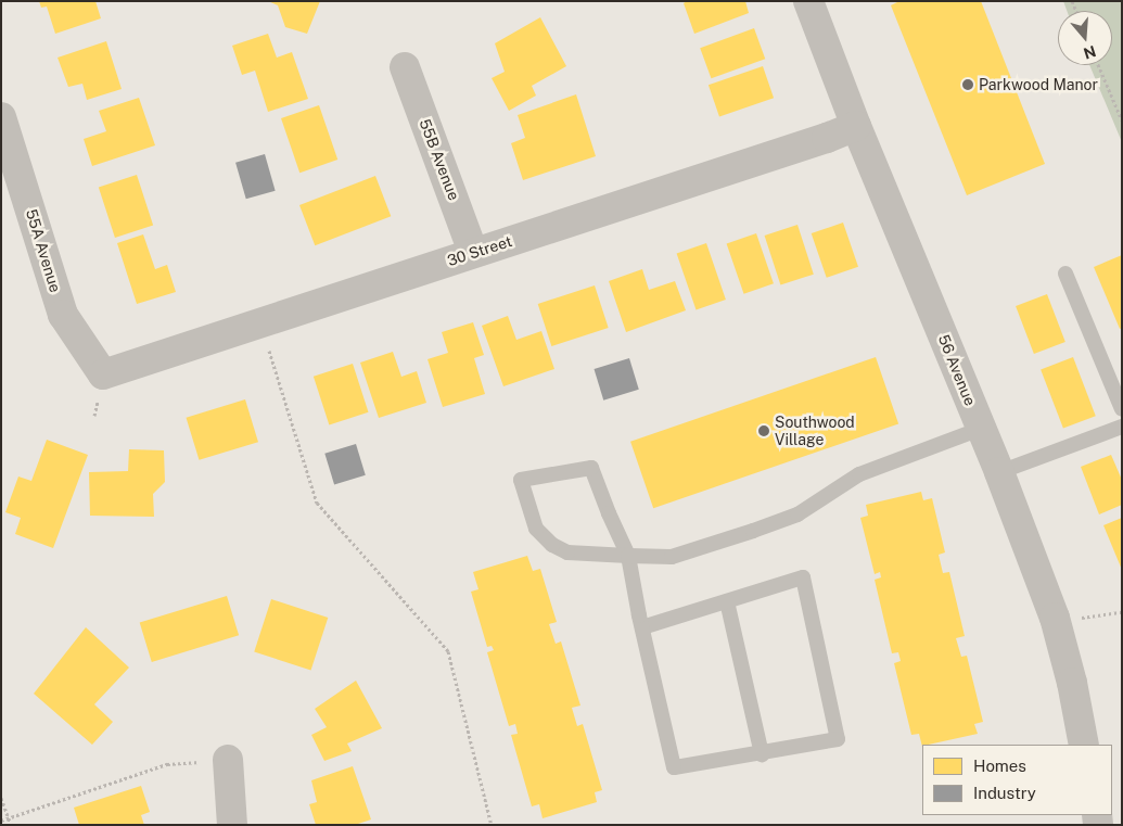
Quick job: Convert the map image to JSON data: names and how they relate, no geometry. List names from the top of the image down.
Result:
{
  "streets": {
    "street": [
      "55B Avenue",
      "55A Avenue",
      "30 Street",
      "56 Avenue"
    ]
  },
  "crossings": [
    ["55B Avenue", "30 Street"],
    ["55A Avenue", "30 Street"],
    ["30 Street", "56 Avenue"]
  ],
  "places": ["Parkwood Manor", "Southwood Village"],
  "legend": ["Homes", "Industry"],
  "north": "bottom"
}
